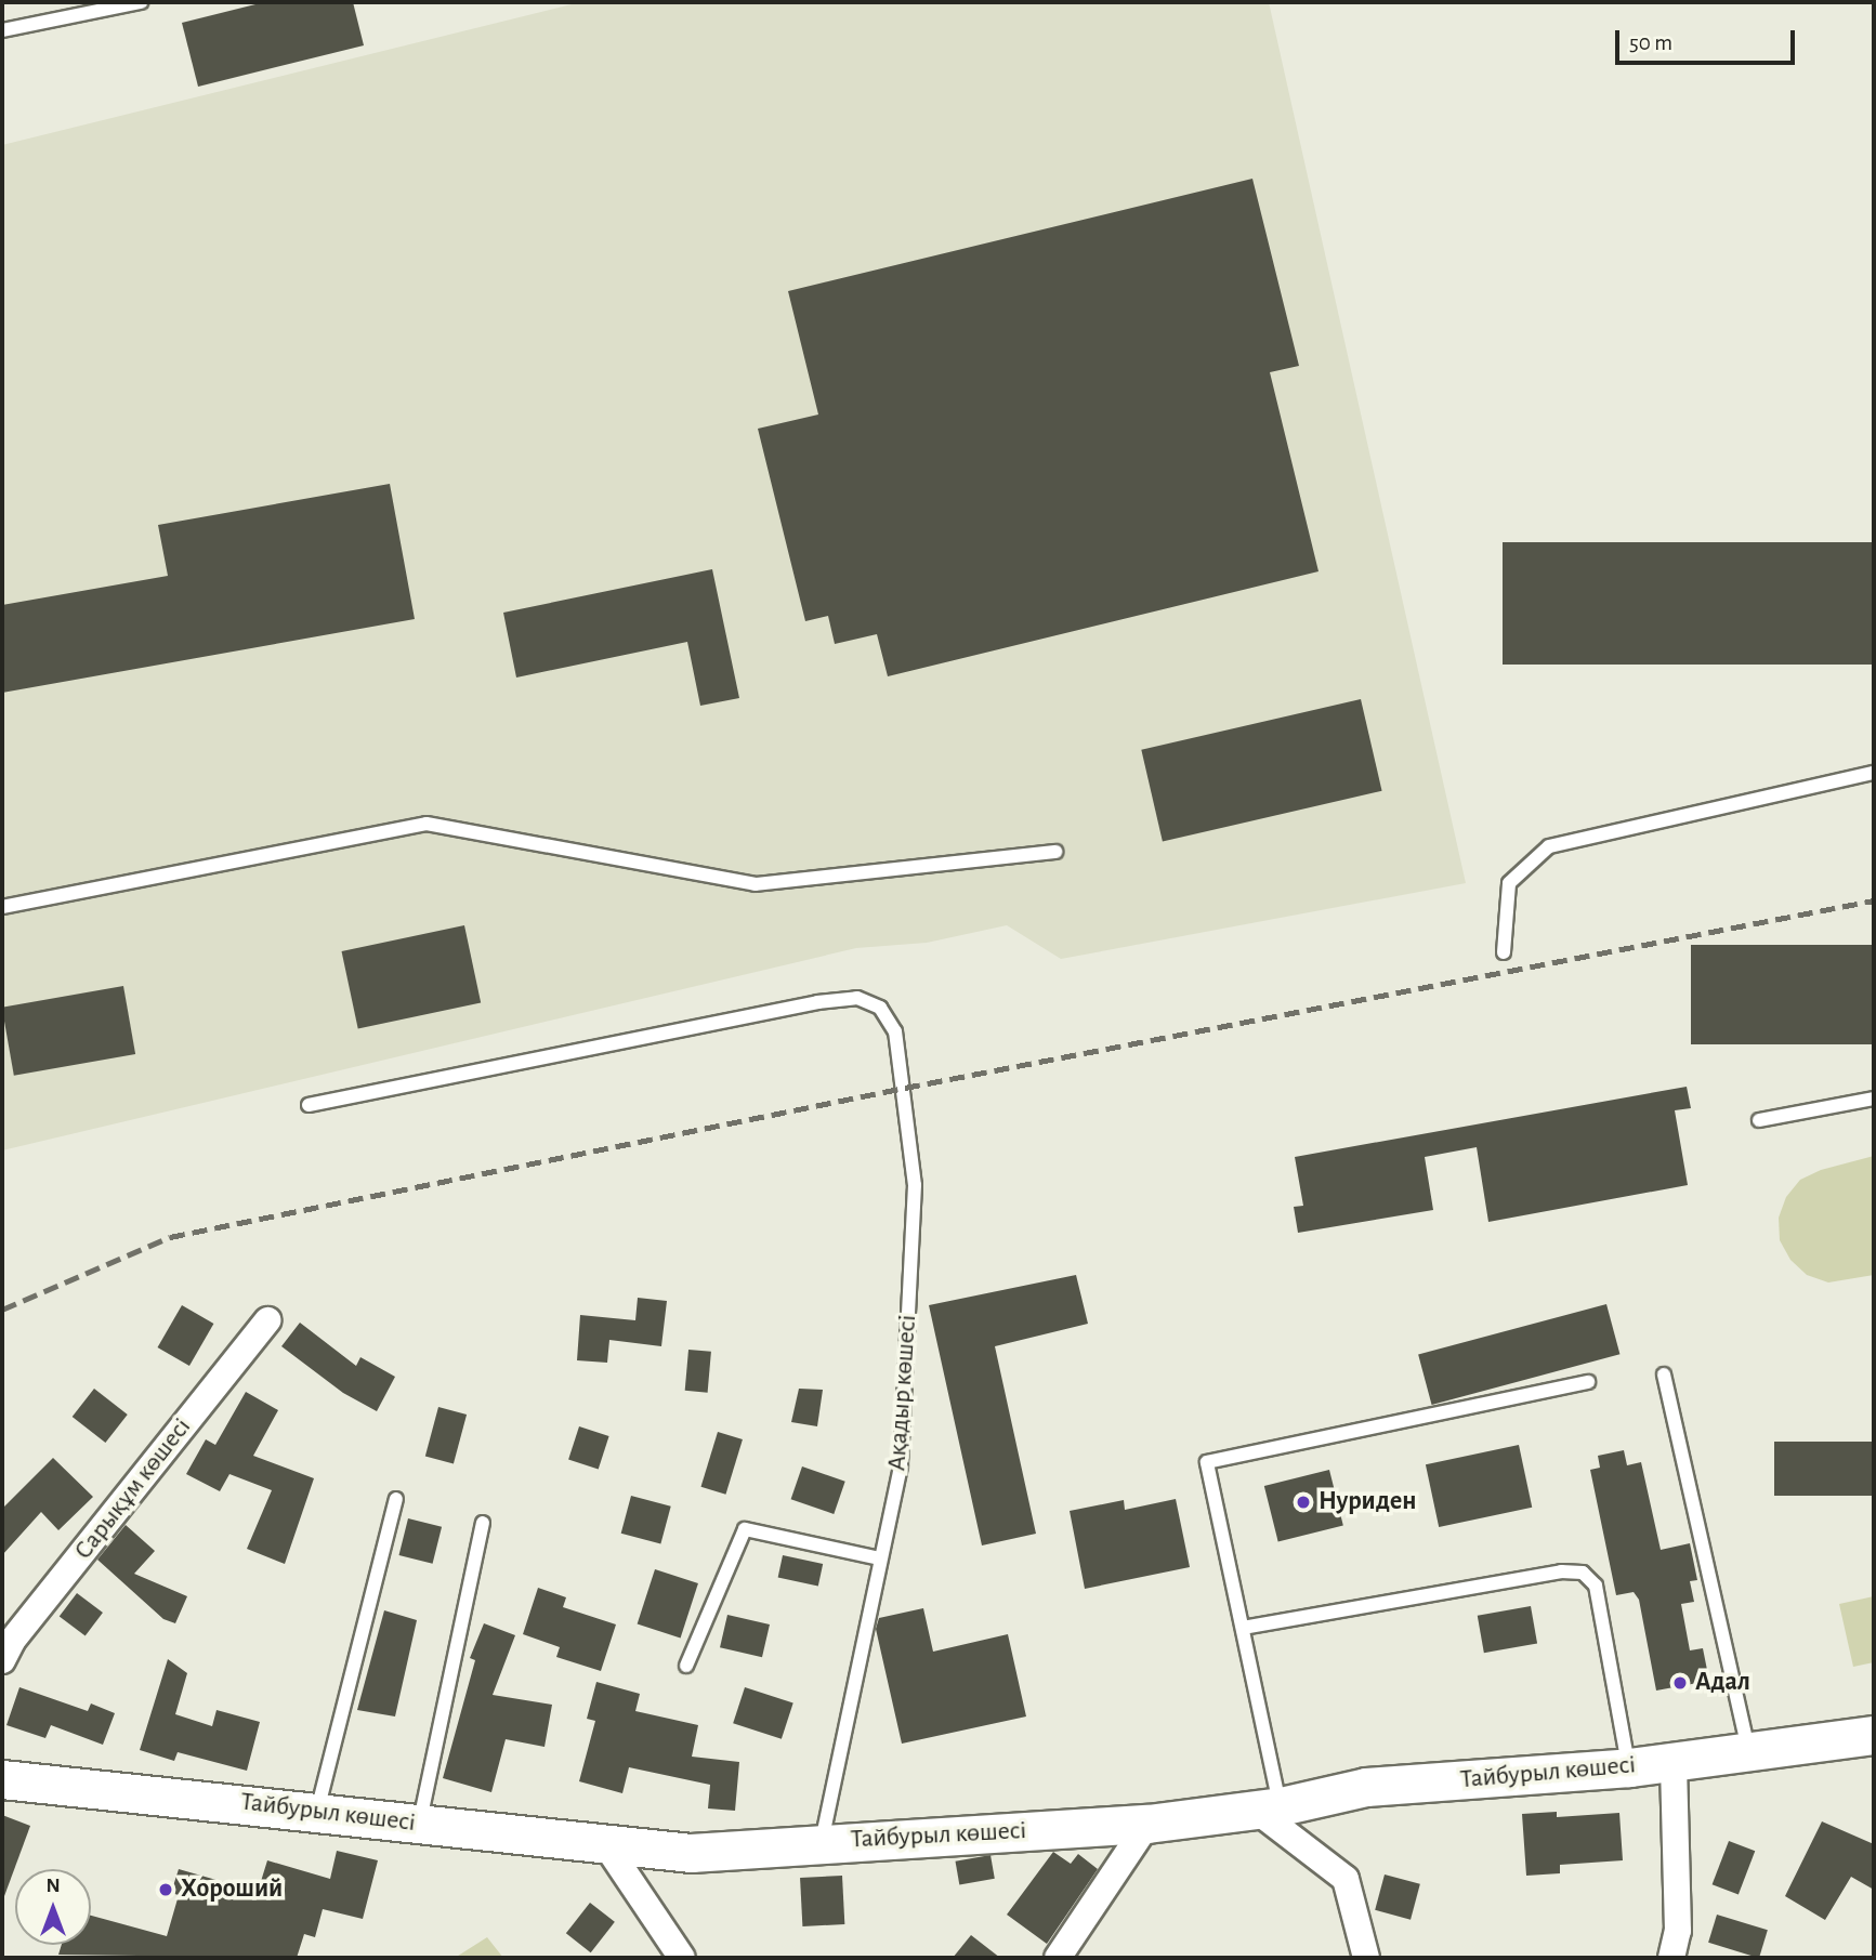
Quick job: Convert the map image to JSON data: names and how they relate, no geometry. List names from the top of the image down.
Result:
{
  "streets": {
    "main road": ["Тайбурыл көшесі"],
    "street": ["Сарықұм көшесі"],
    "lane": ["Ақадыр көшесі"]
  },
  "crossings": [
    ["Ақадыр көшесі", "Тайбурыл көшесі"]
  ],
  "places": ["Нуриден", "Адал", "Хороший"],
  "scale_bar": "50 m",
  "north": "top"
}
